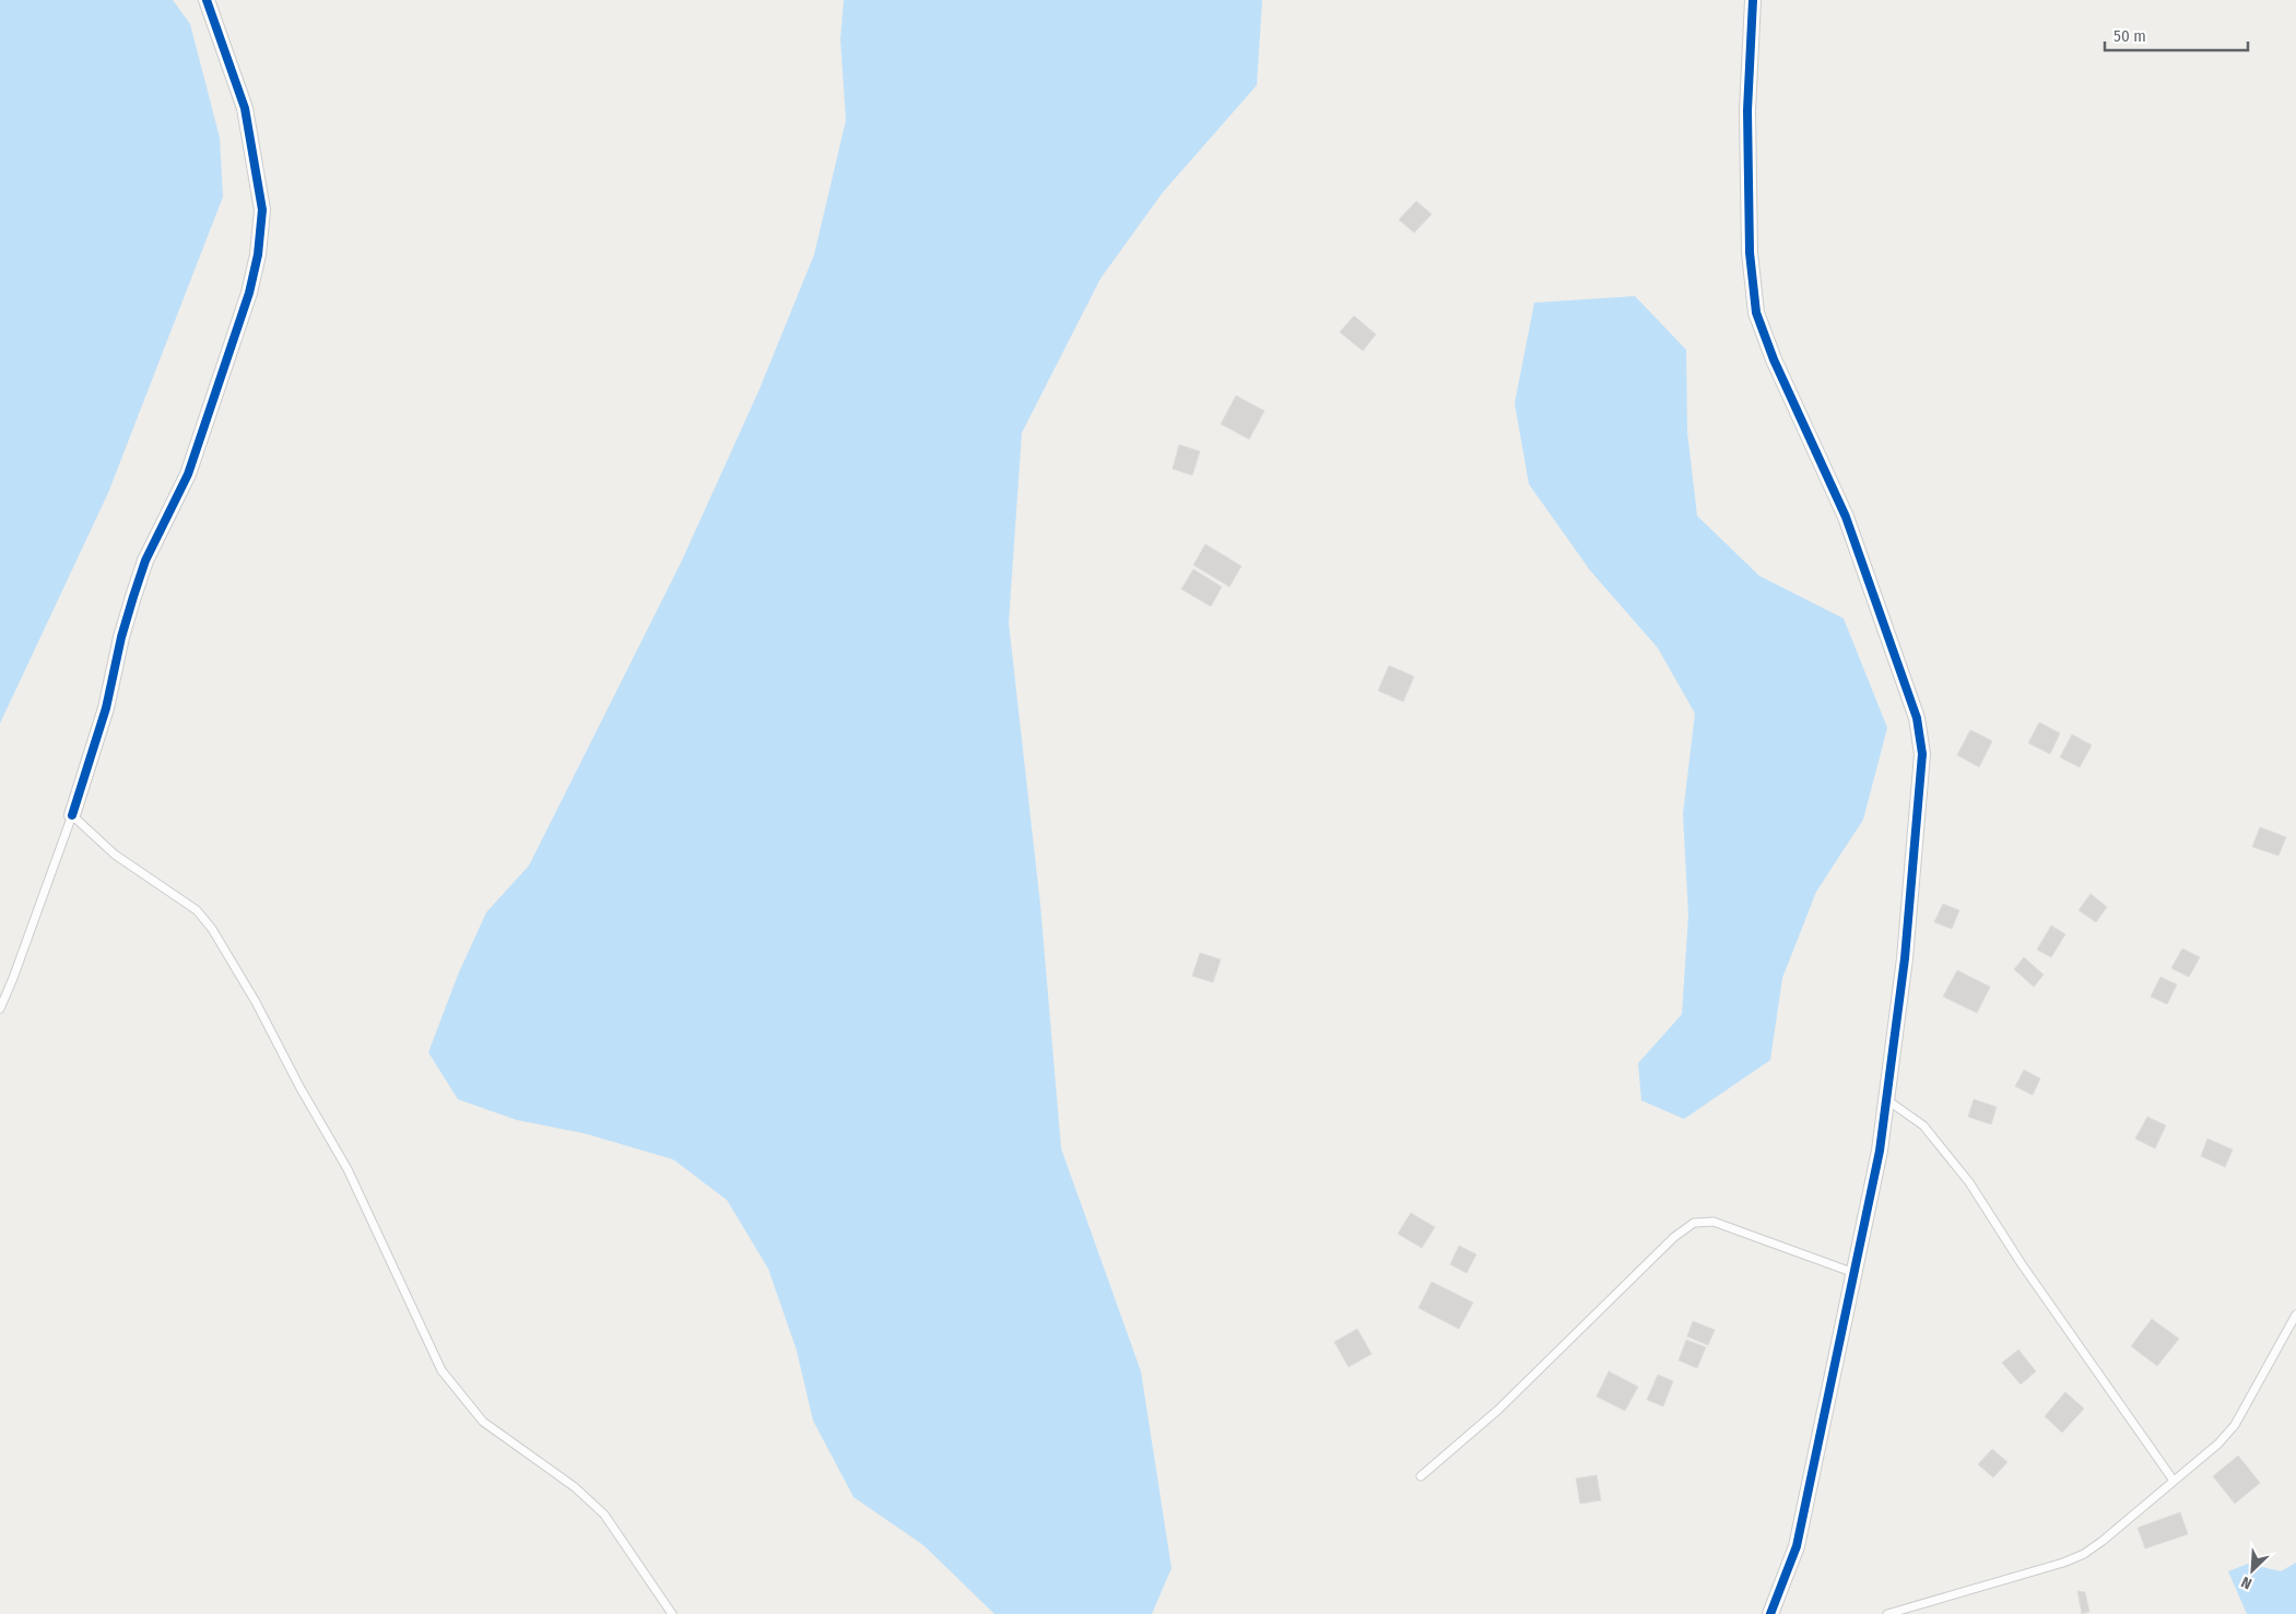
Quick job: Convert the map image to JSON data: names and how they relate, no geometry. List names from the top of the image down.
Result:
{
  "scale_bar": "50 m",
  "north": "bottom left"
}
